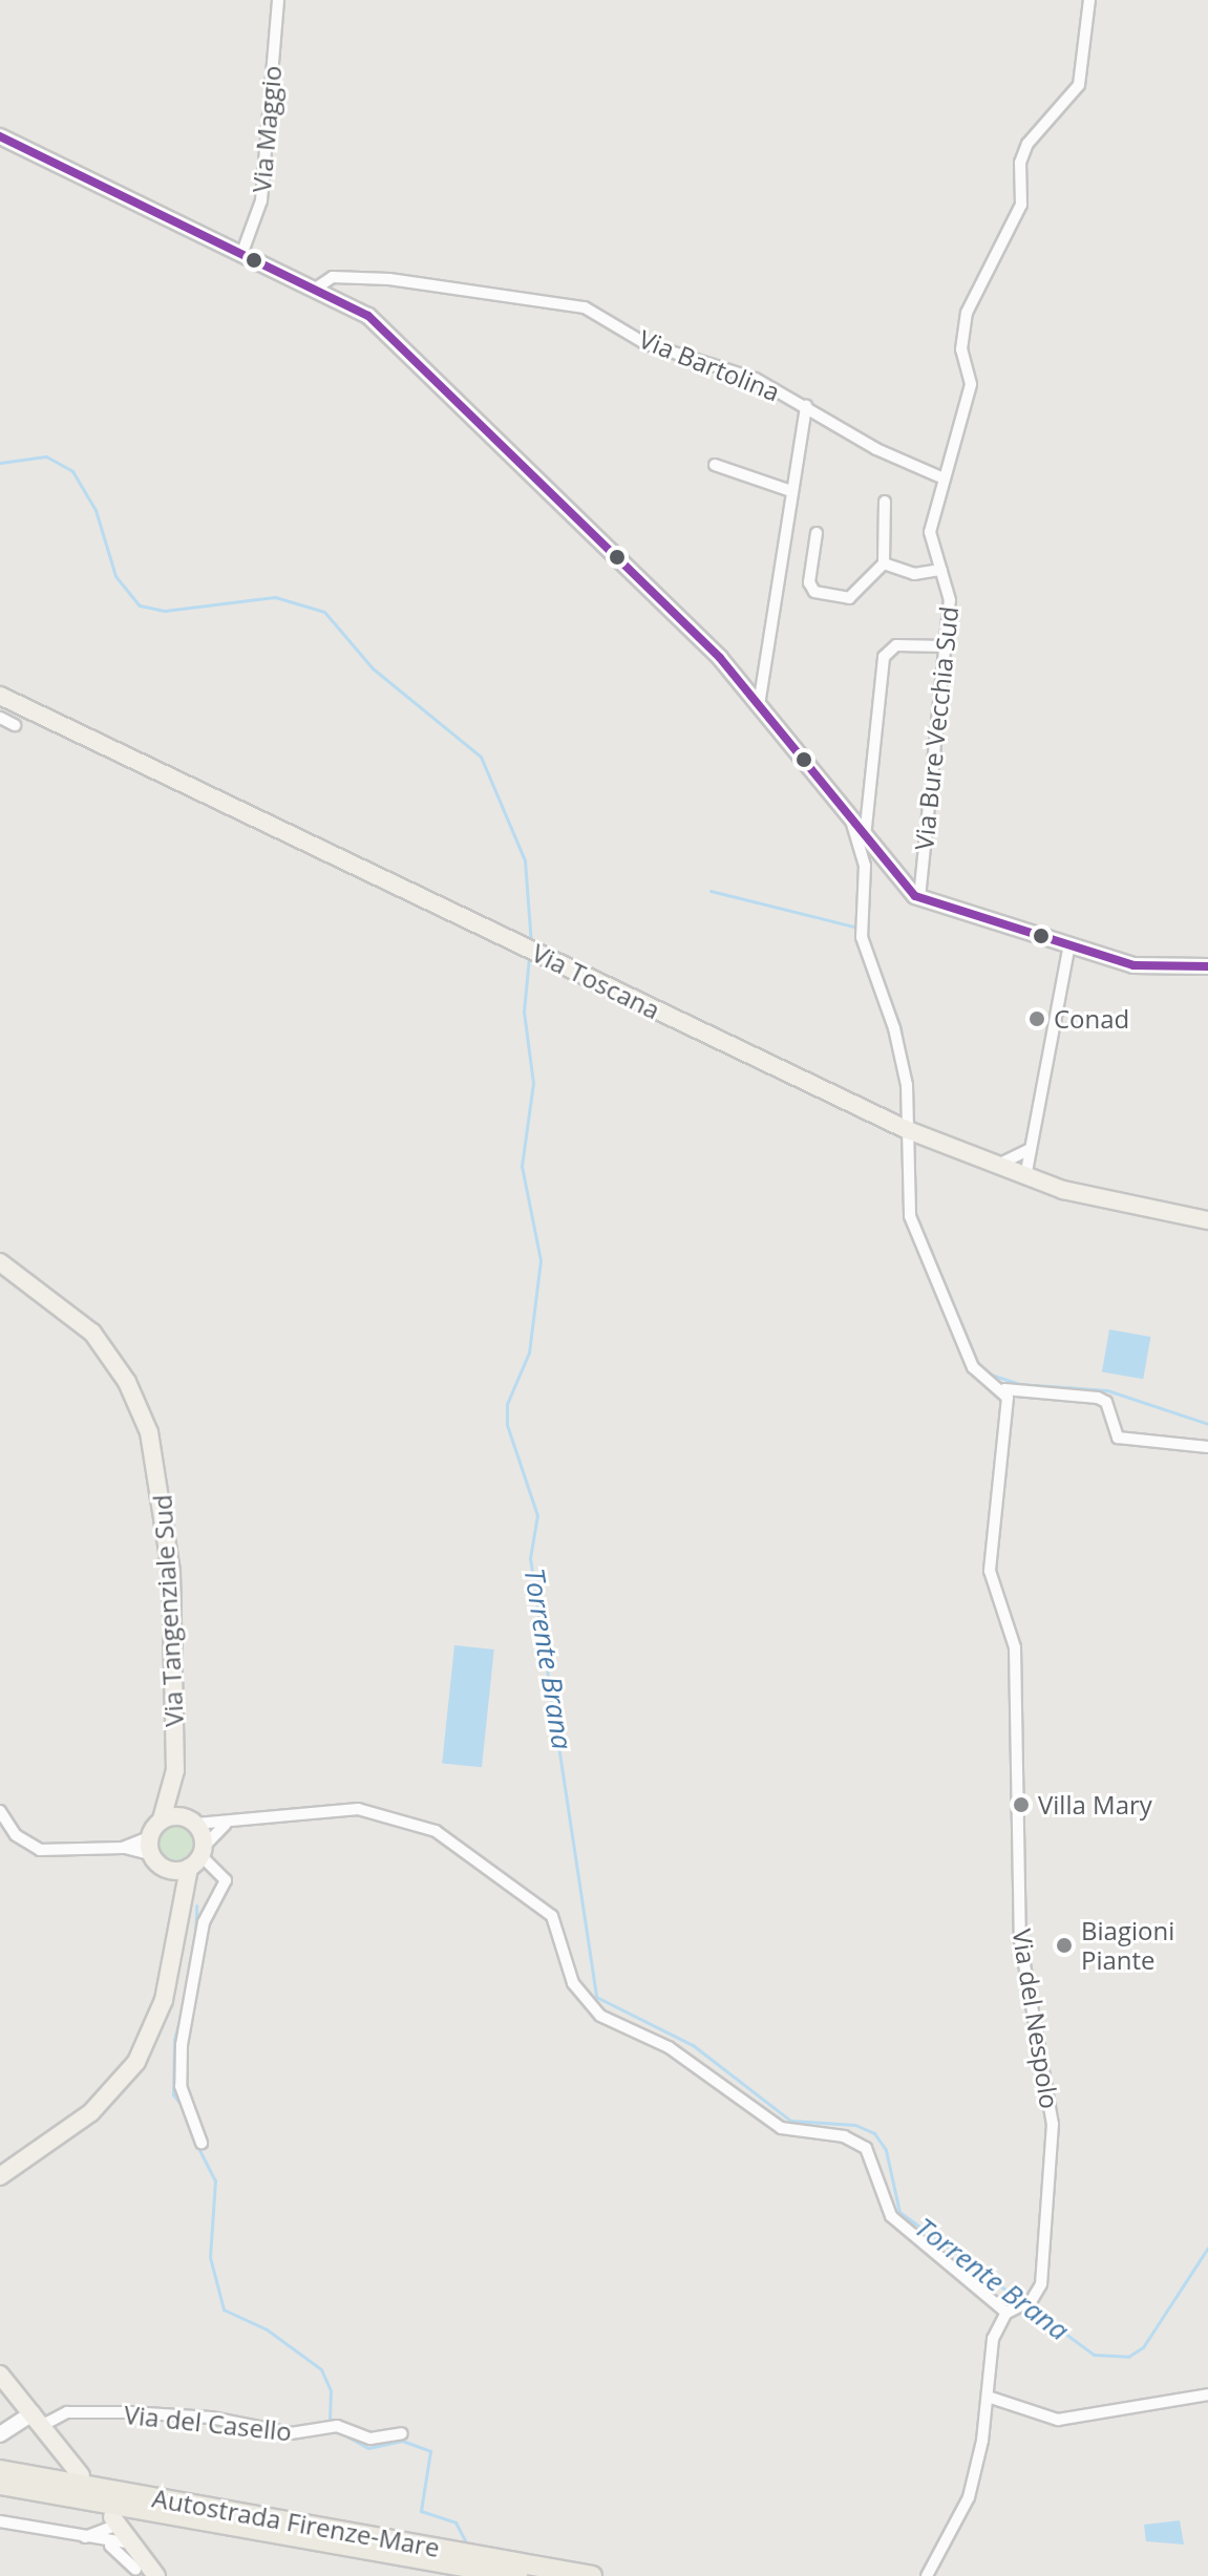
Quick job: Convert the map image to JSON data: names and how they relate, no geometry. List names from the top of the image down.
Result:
{
  "streets": {
    "highway": ["Autostrada Firenze-Mare"],
    "main road": ["Via Toscana", "Via Tangenziale Sud"],
    "street": [
      "Via Maggio",
      "Via Bartolina",
      "Via Bure Vecchia Sud",
      "Via del Nespolo",
      "Via del Casello"
    ]
  },
  "crossings": [
    ["Via Bartolina", "Via Bure Vecchia Sud"]
  ],
  "water": ["Torrente Brana"],
  "places": ["Conad", "Villa Mary", "Biagioni Piante"]
}
